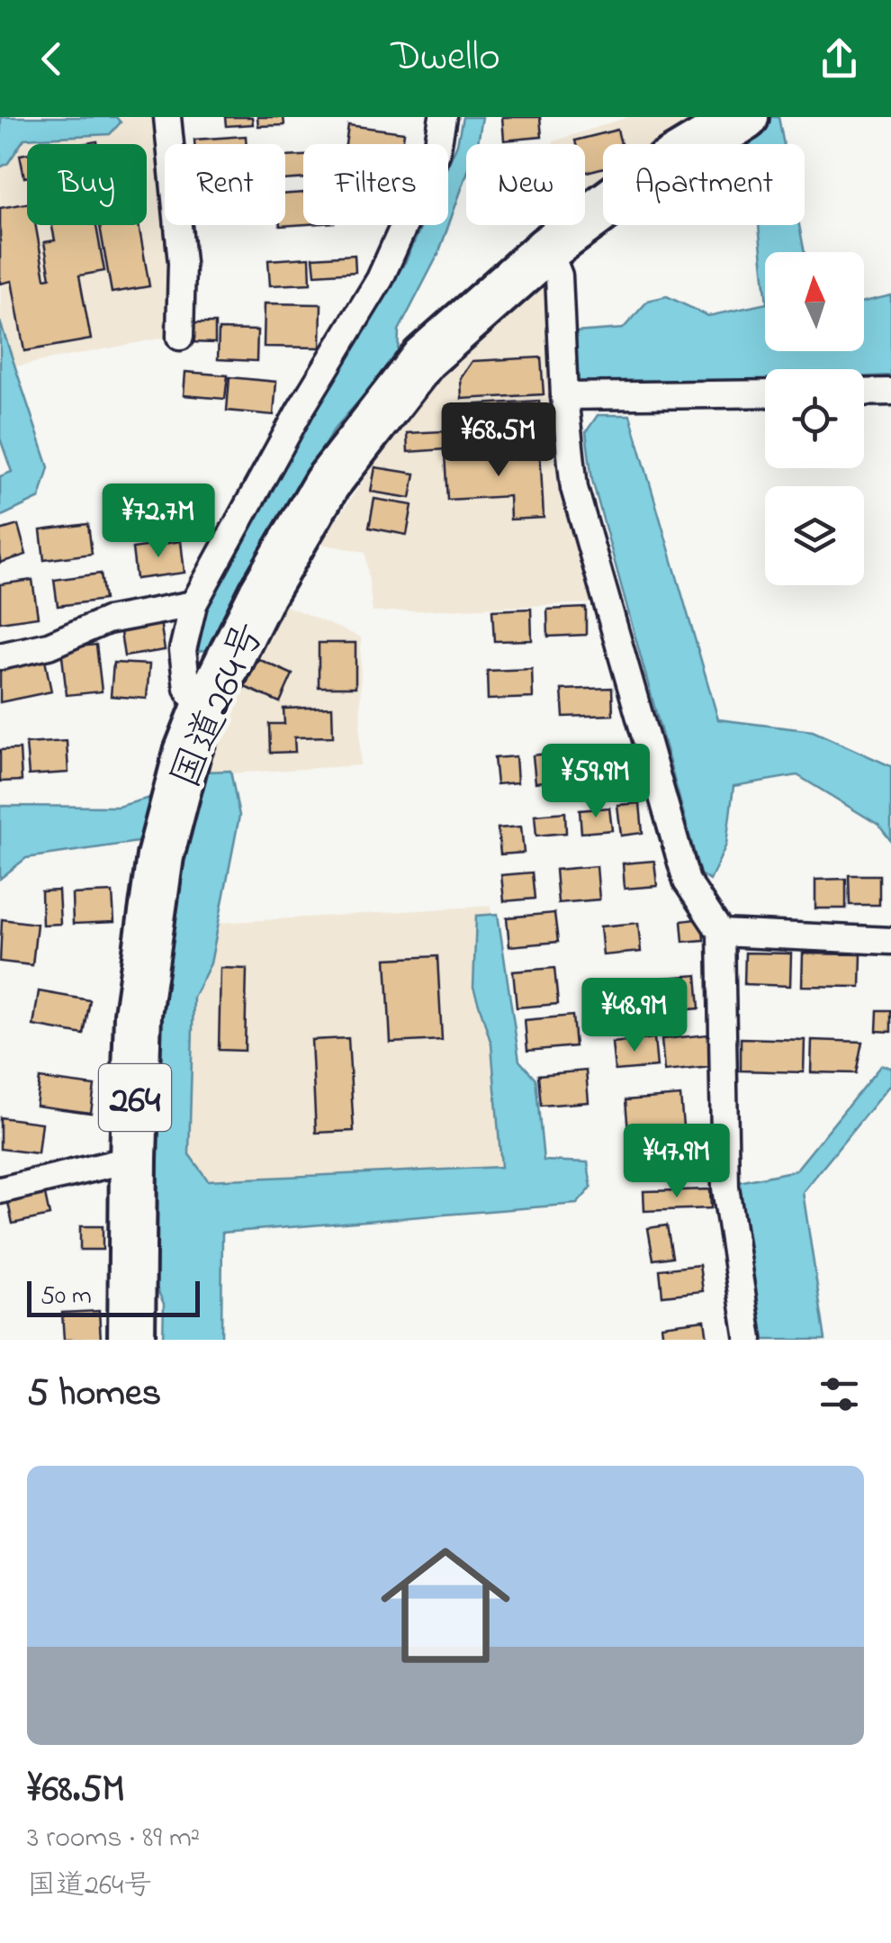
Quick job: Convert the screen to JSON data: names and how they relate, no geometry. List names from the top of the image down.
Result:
{
  "streets": {
    "highway": ["国道264号", "264"]
  },
  "scale_bar": "50 m",
  "north": "top",
  "page": {
    "header": "Dwello",
    "chip": [
      "Buy",
      "Rent",
      "Filters",
      "New",
      "Apartment"
    ],
    "price": [
      "¥68.5M",
      "¥72.7M",
      "¥59.9M",
      "¥48.9M",
      "¥47.9M"
    ],
    "scale": "50 m",
    "heading": "5 homes",
    "list": [
      {
        "name": "¥68.5M",
        "note": "3 rooms · 89 m² · 国道264号"
      }
    ]
  }
}
